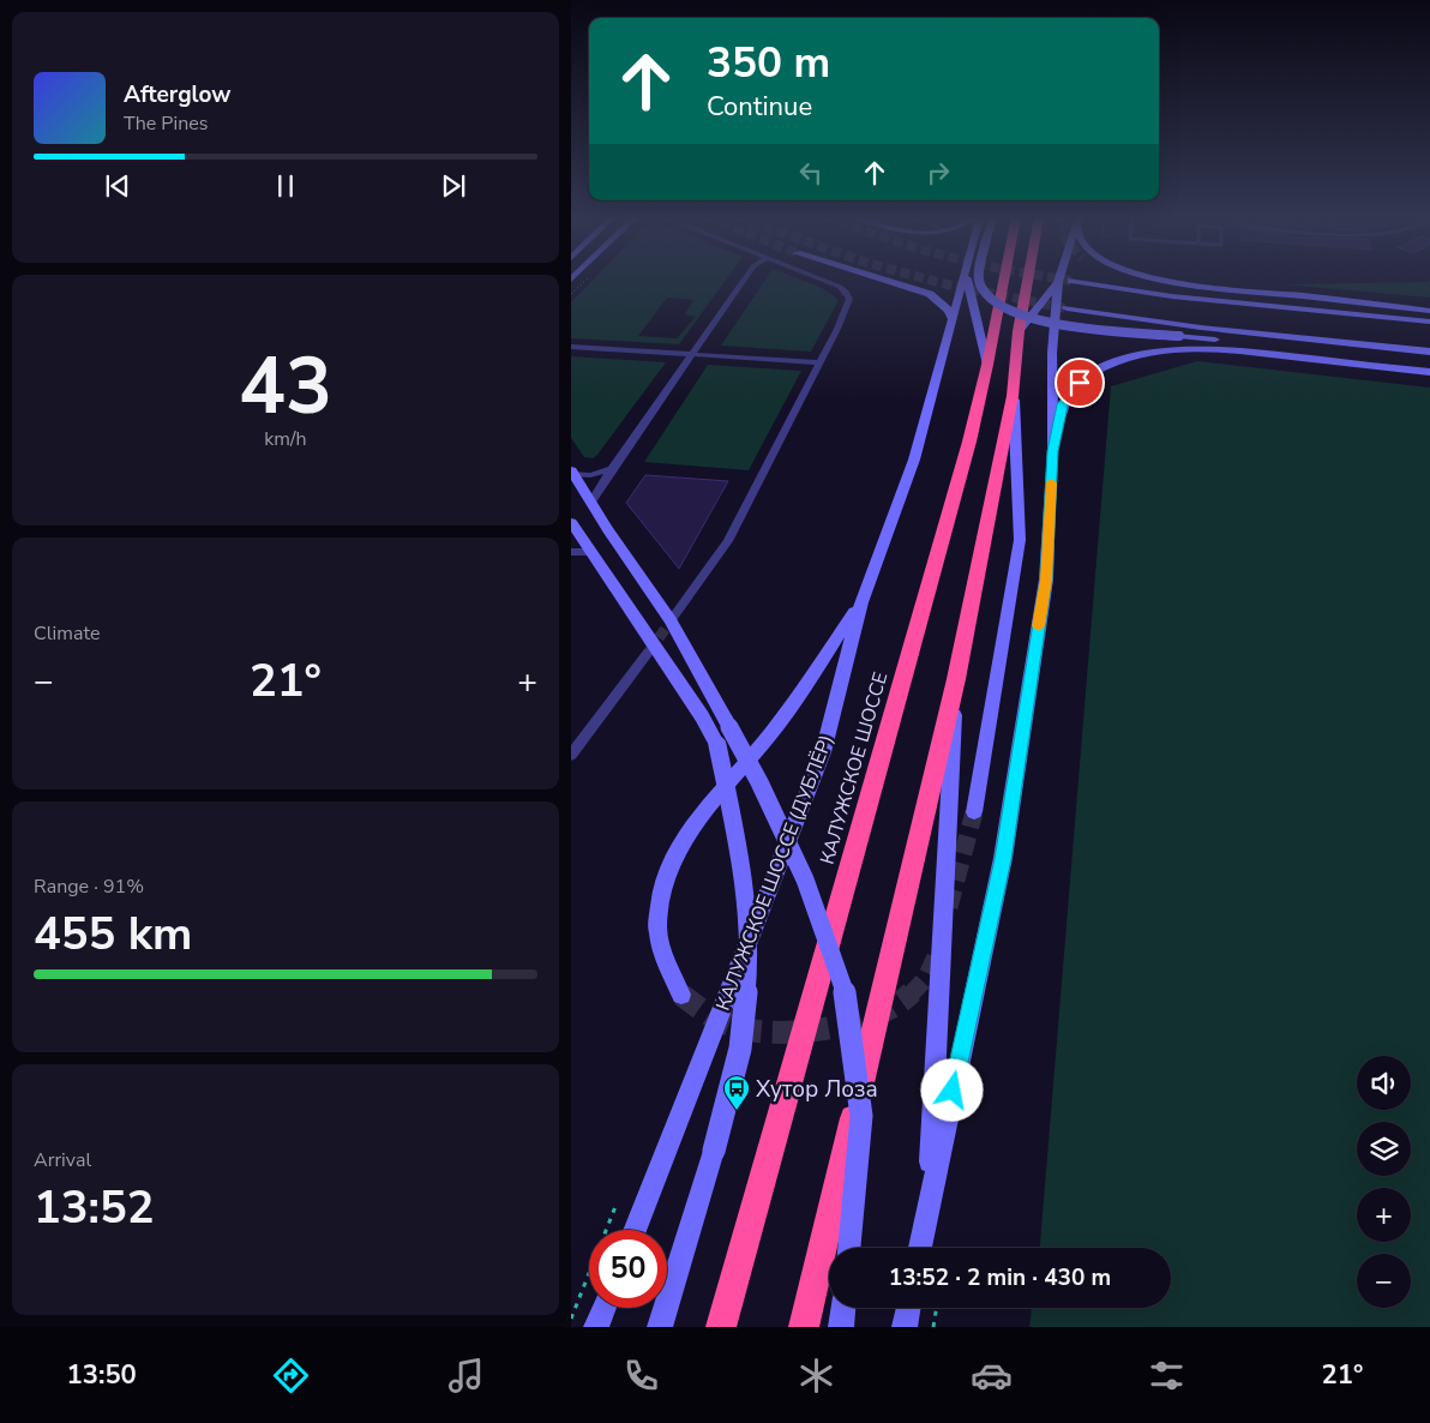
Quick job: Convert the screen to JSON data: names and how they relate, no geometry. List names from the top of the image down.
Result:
{
  "streets": {
    "highway": ["КАЛУЖСКОЕ ШОССЕ"],
    "main road": ["КАЛУЖСКОЕ ШОССЕ (ДУБЛЁР)"]
  },
  "places": {
    "bus stop": ["Хутор Лоза"]
  },
  "page": {
    "turn": ["350 m", "Continue"],
    "song": ["Afterglow", "The Pines"],
    "tile": [
      ["43", "km/h"],
      "Climate",
      ["Range · 91%", "455 km"],
      ["Arrival", "13:52"]
    ],
    "heat": ["−", "21°", "+"],
    "map_buttons": ["+", "−"],
    "limit": "50",
    "trip": "13:52 · 2 min · 430 m",
    "tabs": ["13:50", "21°"]
  }
}
